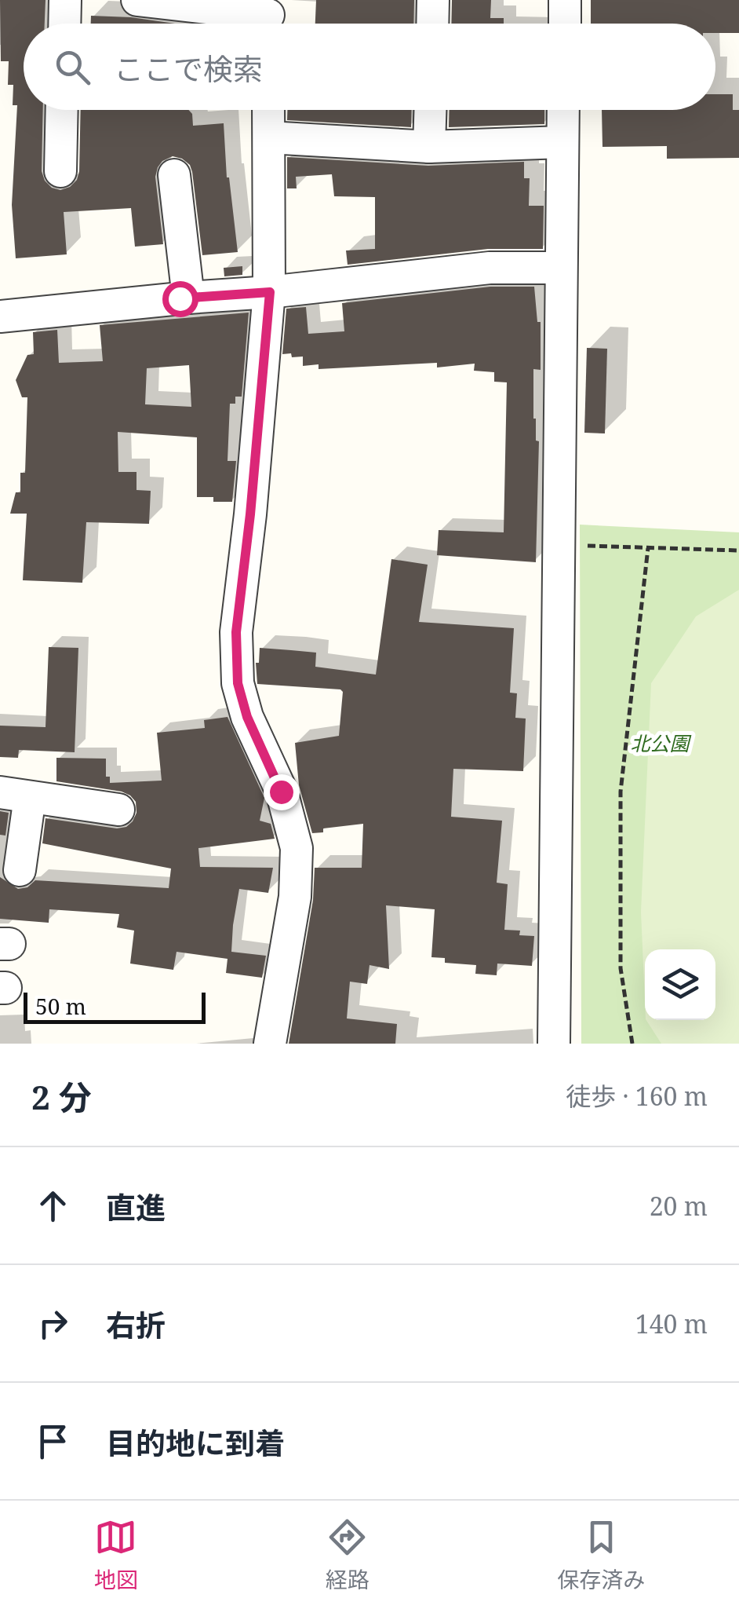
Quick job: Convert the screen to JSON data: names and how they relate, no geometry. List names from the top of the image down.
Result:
{
  "parks": ["北公園"],
  "scale_bar": "50 m",
  "page": {
    "search": "ここで検索",
    "scale": "50 m",
    "heading": ["2 分", "徒歩 · 160 m"],
    "list": [
      ["直進", "20 m"],
      ["右折", "140 m"],
      "目的地に到着"
    ],
    "nav": ["地図", "経路", "保存済み"]
  }
}
